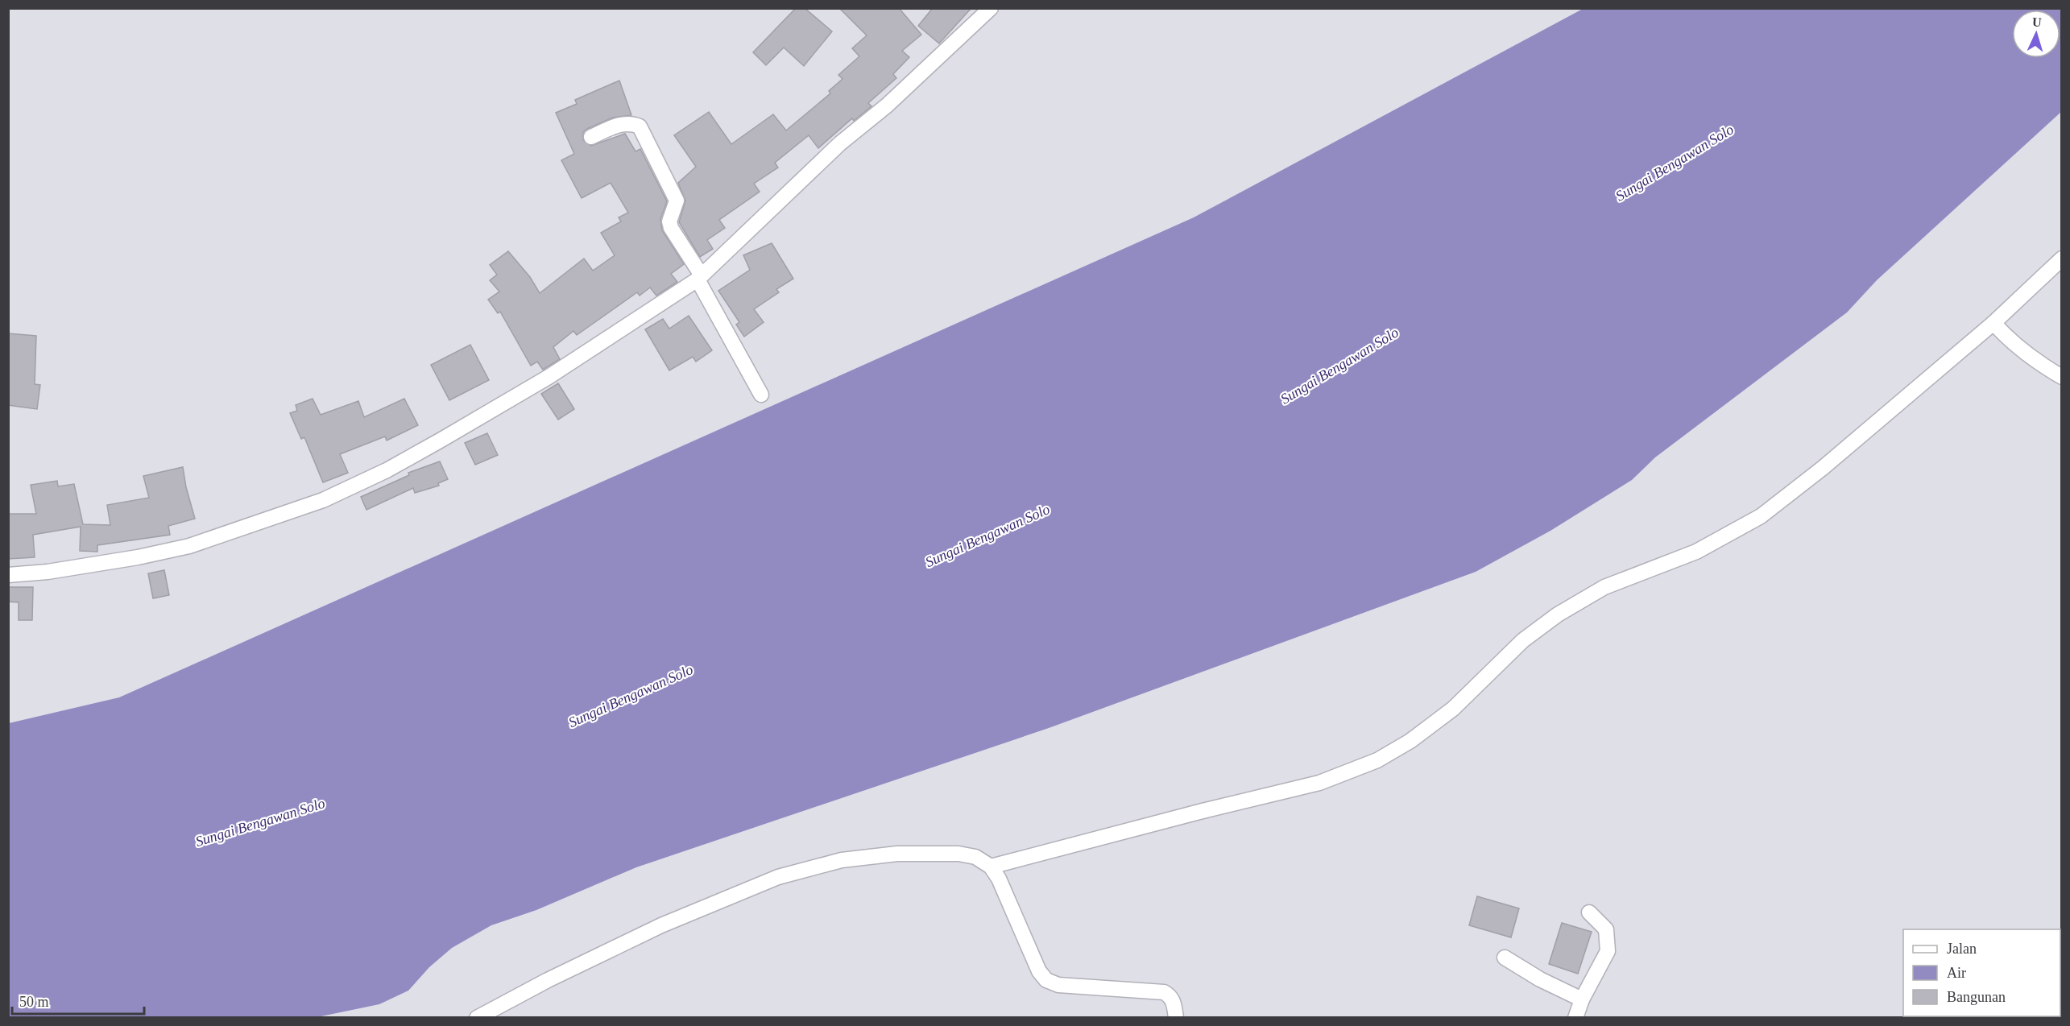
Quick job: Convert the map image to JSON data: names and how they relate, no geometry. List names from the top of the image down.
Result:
{
  "water": ["Sungai Bengawan Solo"],
  "legend": ["Jalan", "Air", "Bangunan"],
  "scale_bar": "50 m",
  "north": "top"
}
